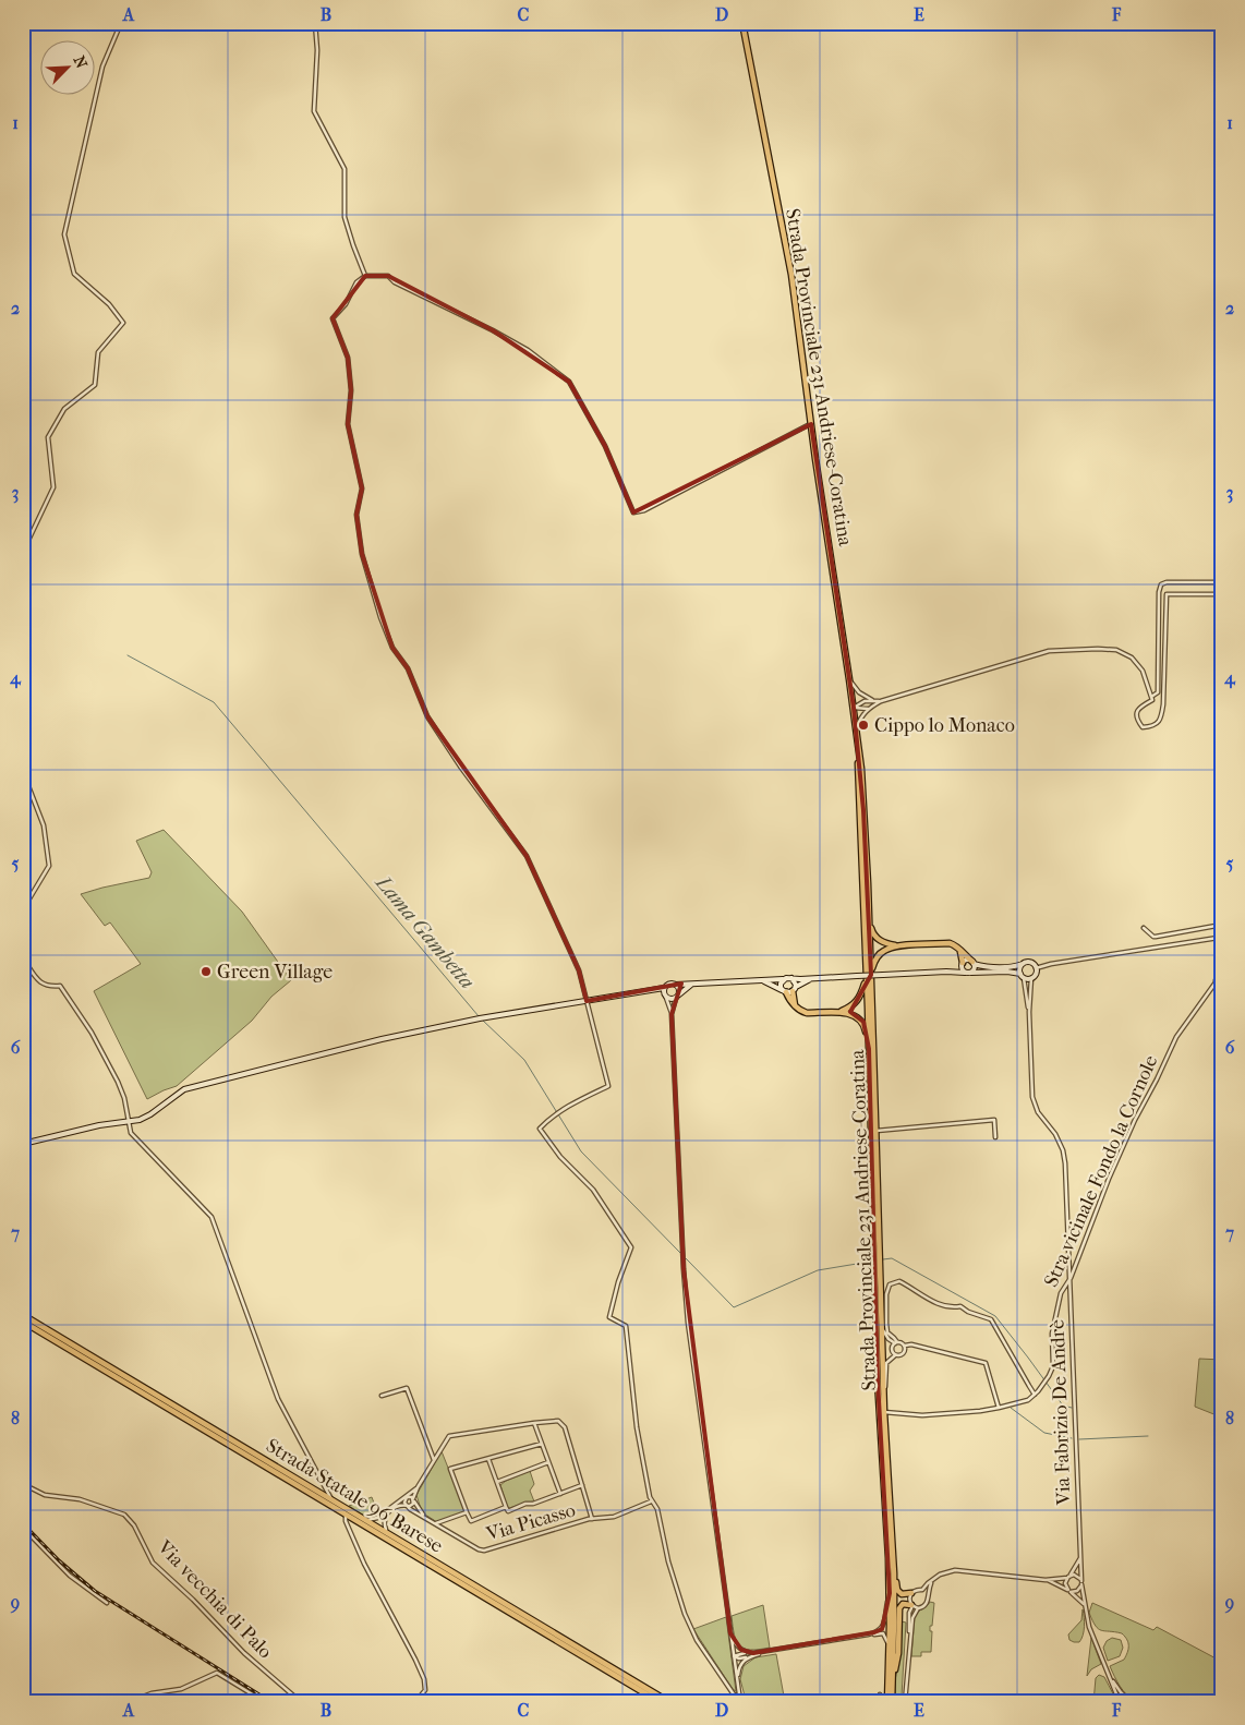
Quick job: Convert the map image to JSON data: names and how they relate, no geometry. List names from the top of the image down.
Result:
{
  "streets": {
    "main road": ["Strada Provinciale 231 Andriese-Coratina", "Strada Statale 96 Barese"],
    "street": [
      "Stra vicinale Fondo la Cornole",
      "Via Fabrizio De Andrè",
      "Via Picasso",
      "Via vecchia di Palo"
    ]
  },
  "crossings": [
    ["Strada Provinciale 231 Andriese-Coratina", "Stra vicinale Fondo la Cornole"],
    ["Stra vicinale Fondo la Cornole", "Via Fabrizio De Andrè"]
  ],
  "water": ["Lama Gambetta"],
  "places": ["Cippo lo Monaco", "Green Village"],
  "north": "top right",
  "grid": {
    "columns": [
      "A",
      "B",
      "C",
      "D",
      "E",
      "F"
    ],
    "rows": [
      "1",
      "2",
      "3",
      "4",
      "5",
      "6",
      "7",
      "8",
      "9"
    ]
  }
}
